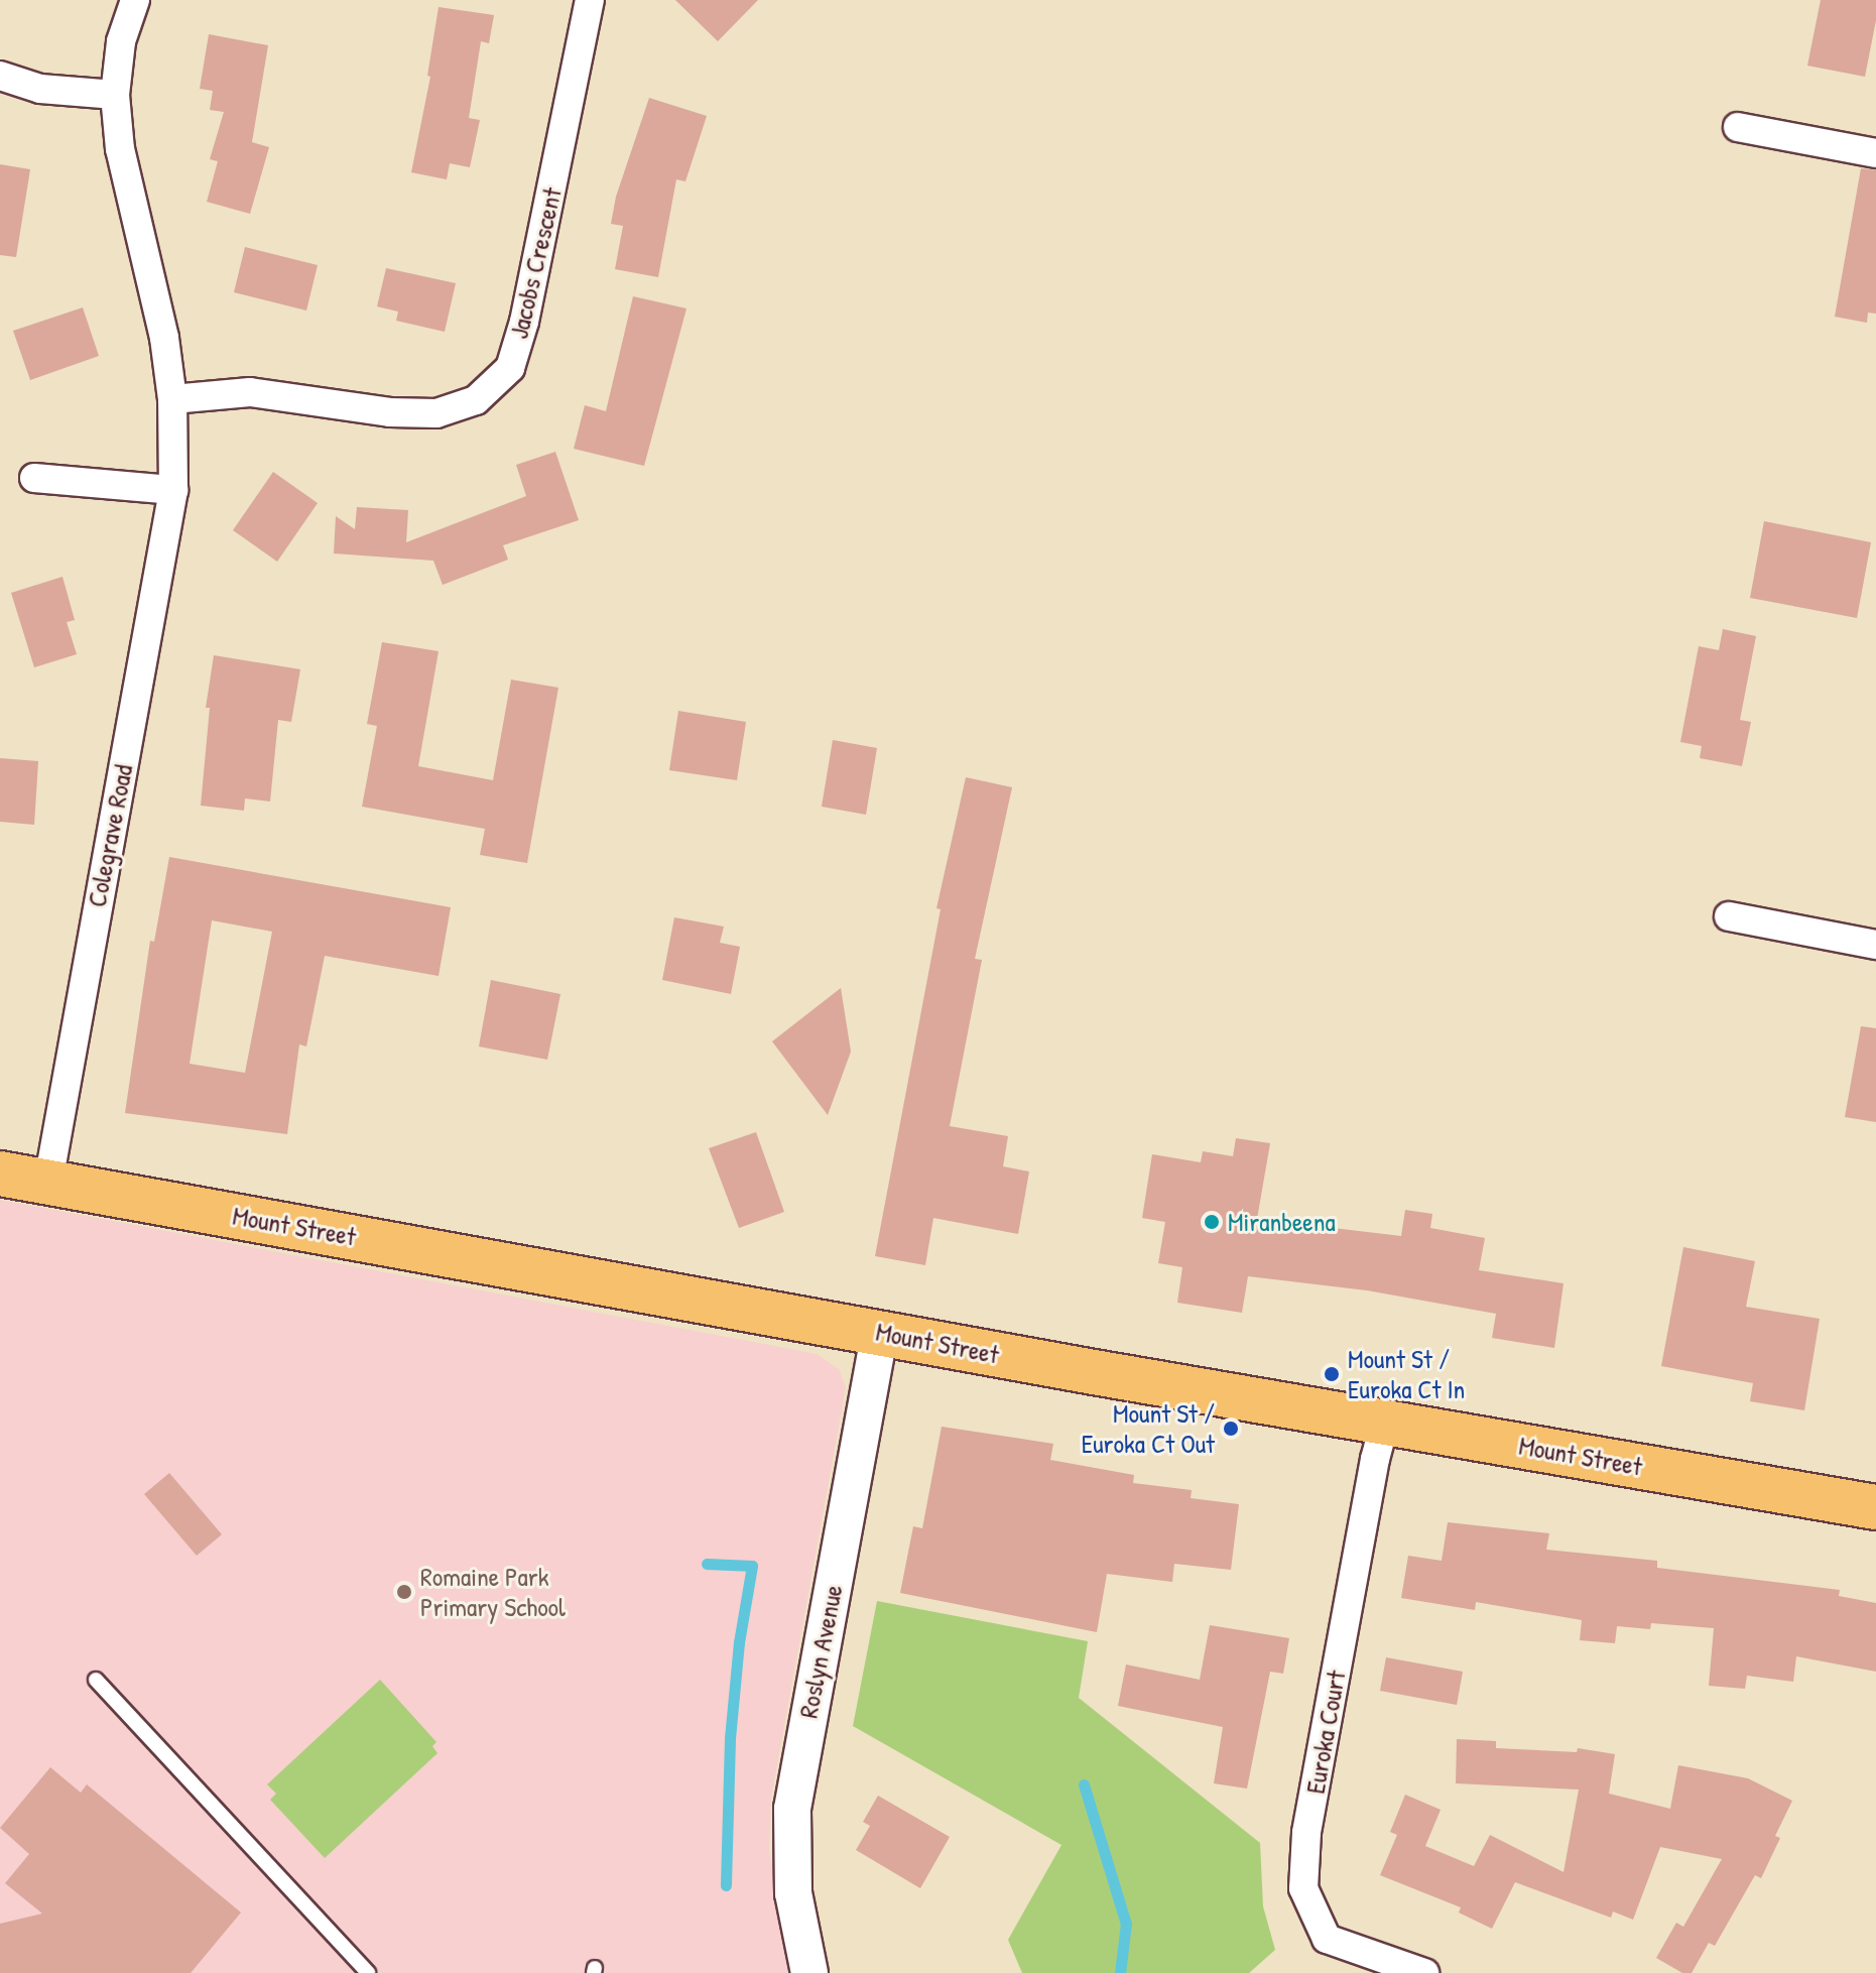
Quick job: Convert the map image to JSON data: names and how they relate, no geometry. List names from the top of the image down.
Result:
{
  "streets": {
    "highway": ["Mount Street"],
    "street": [
      "Jacobs Crescent",
      "Colegrave Road",
      "Roslyn Avenue",
      "Euroka Court"
    ]
  },
  "crossings": [
    ["Jacobs Crescent", "Colegrave Road"],
    ["Colegrave Road", "Mount Street"],
    ["Mount Street", "Roslyn Avenue"],
    ["Mount Street", "Euroka Court"]
  ],
  "places": [
    "Miranbeena",
    "Mount St / Euroka Ct In",
    "Mount St / Euroka Ct Out",
    "Romaine Park Primary School"
  ]
}
